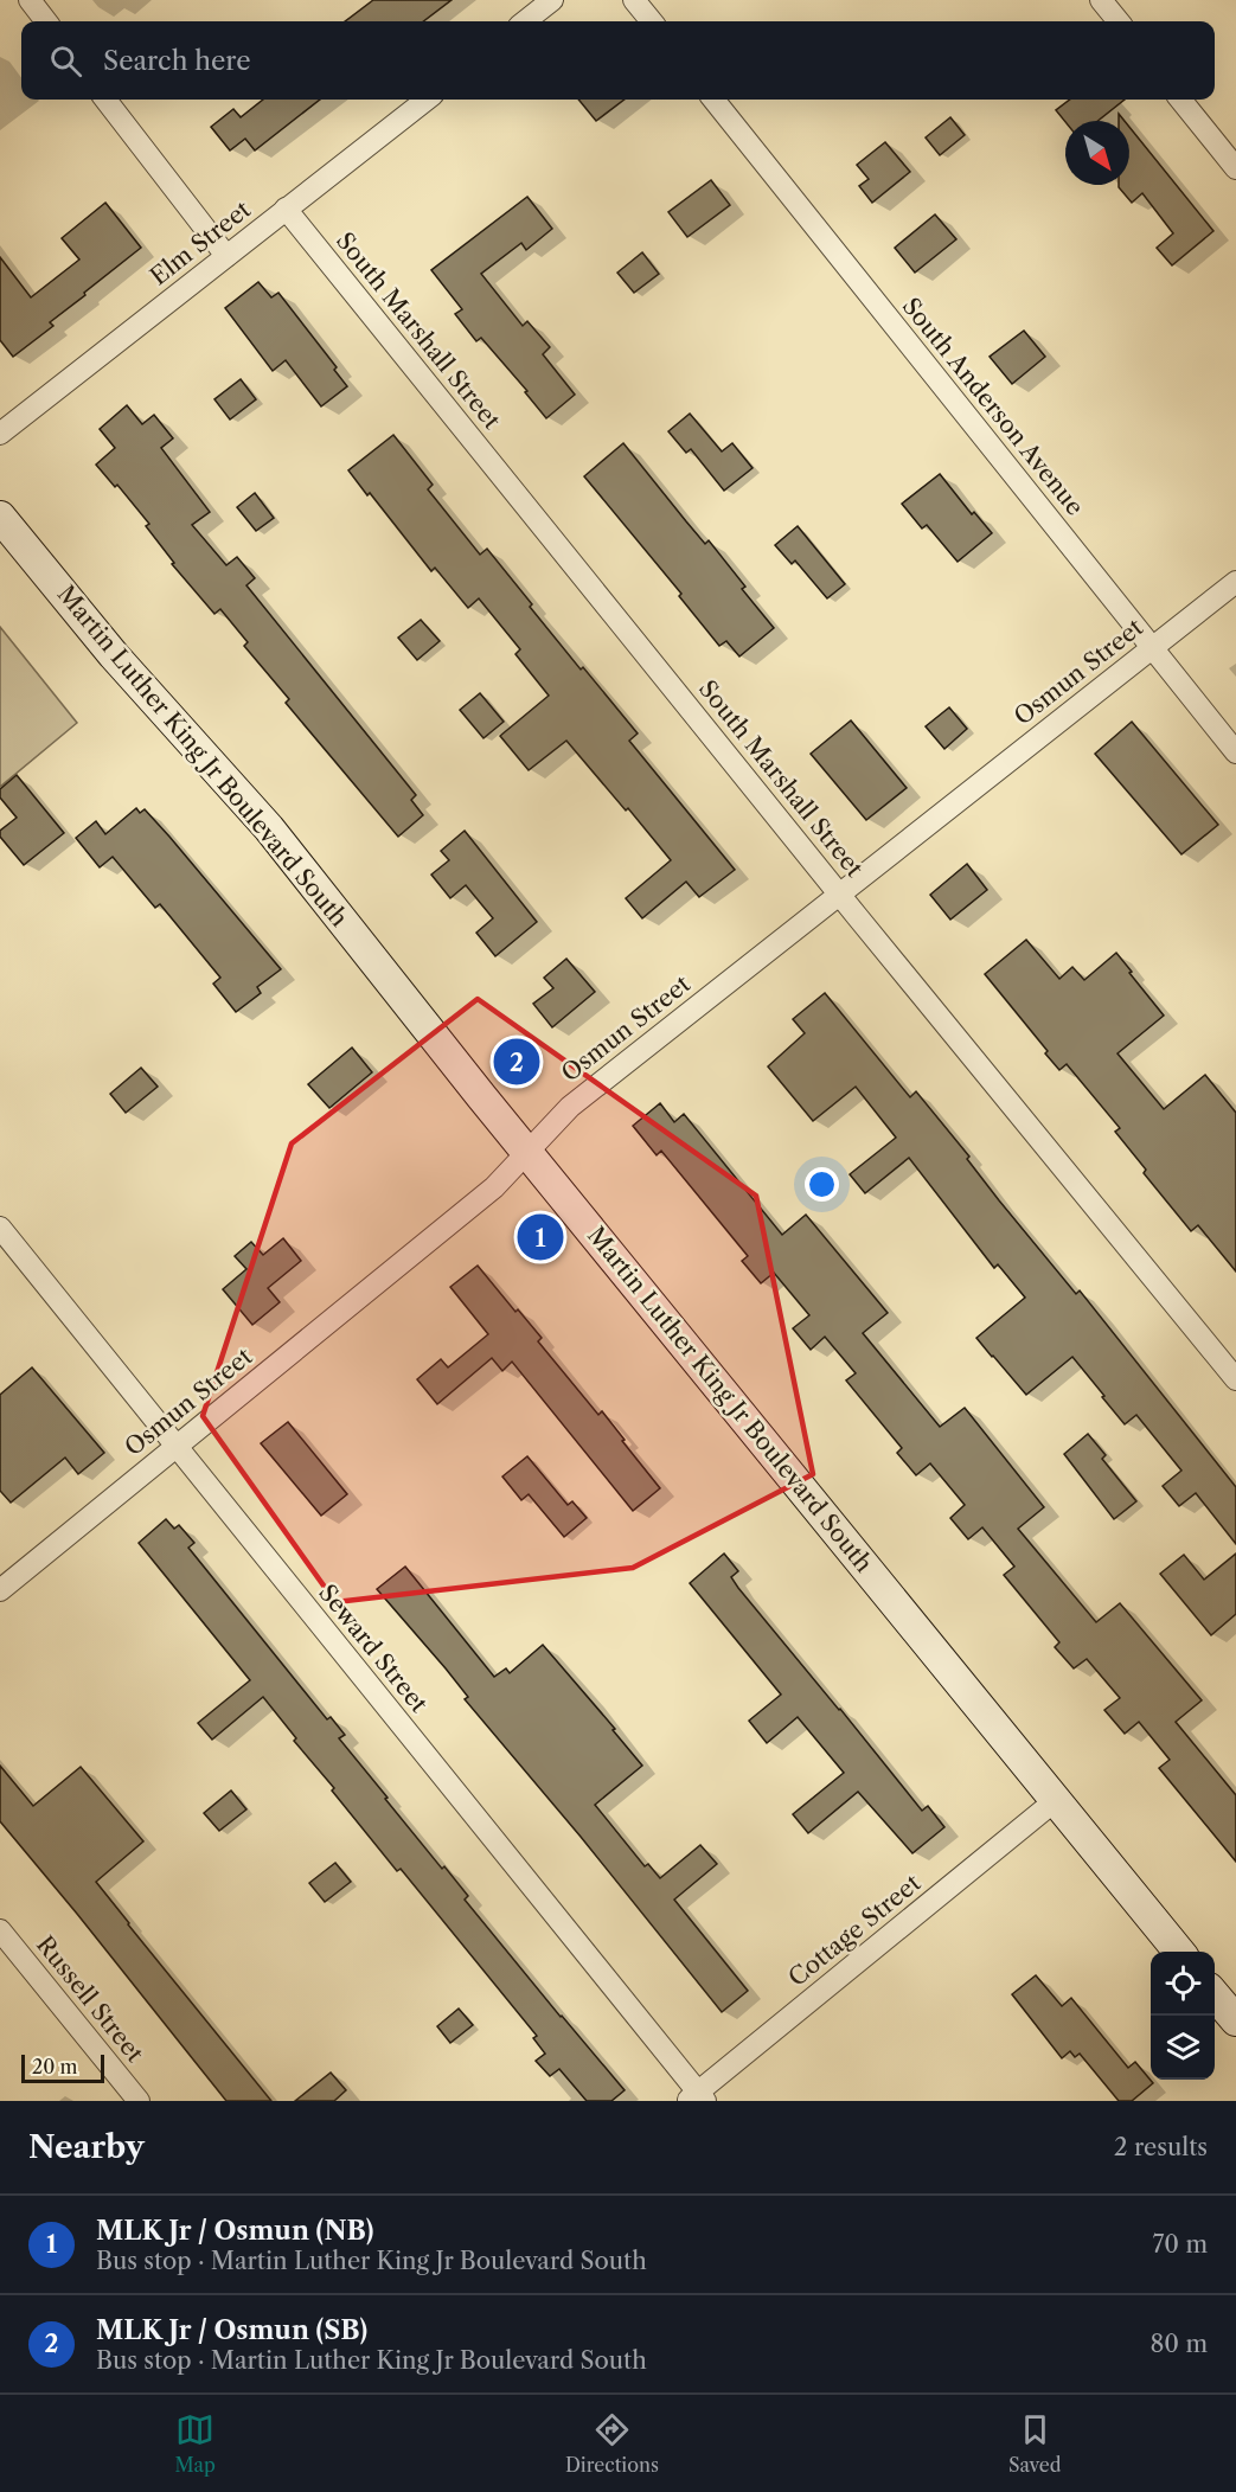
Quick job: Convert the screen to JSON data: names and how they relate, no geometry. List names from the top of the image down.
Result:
{
  "streets": {
    "main road": ["Martin Luther King Jr Boulevard South"],
    "street": [
      "Elm Street",
      "South Marshall Street",
      "South Anderson Avenue",
      "Osmun Street",
      "Seward Street",
      "Cottage Street",
      "Russell Street"
    ]
  },
  "crossings": [
    ["Elm Street", "South Marshall Street"],
    ["South Marshall Street", "Osmun Street"],
    ["South Anderson Avenue", "Osmun Street"],
    ["Osmun Street", "Martin Luther King Jr Boulevard South"],
    ["Osmun Street", "Seward Street"],
    ["Martin Luther King Jr Boulevard South", "Cottage Street"],
    ["Seward Street", "Cottage Street"]
  ],
  "scale_bar": "20 m",
  "north": "bottom right",
  "page": {
    "search": "Search here",
    "pins": ["2", "1"],
    "scale": "20 m",
    "heading": ["Nearby", "2 results"],
    "list": [
      {
        "mark": "1",
        "name": "MLK Jr / Osmun (NB)",
        "note": "Bus stop · Martin Luther King Jr Boulevard South",
        "value": "70 m"
      },
      {
        "mark": "2",
        "name": "MLK Jr / Osmun (SB)",
        "note": "Bus stop · Martin Luther King Jr Boulevard South",
        "value": "80 m"
      }
    ],
    "nav": ["Map", "Directions", "Saved"]
  }
}
